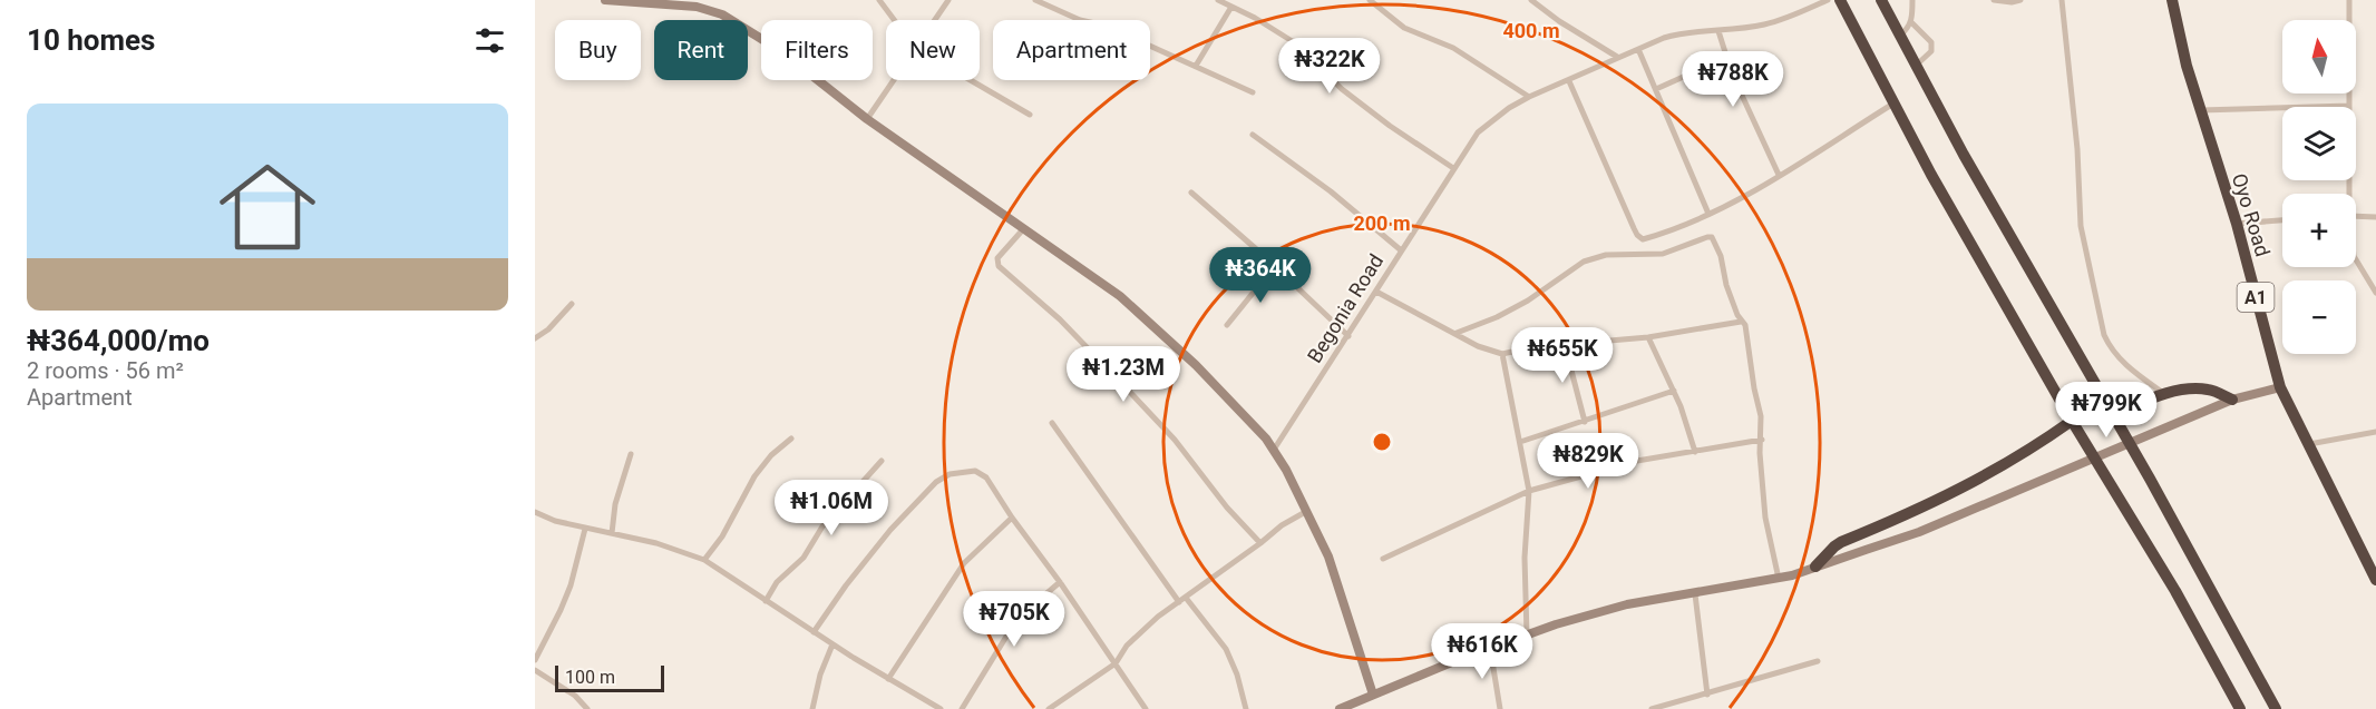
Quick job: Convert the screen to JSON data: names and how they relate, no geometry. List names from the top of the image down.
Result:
{
  "streets": {
    "highway": ["Oyo Road", "A1"],
    "street": ["Begonia Road"]
  },
  "scale_bar": "100 m",
  "north": "top",
  "page": {
    "heading": "10 homes",
    "map_buttons": ["+", "−"],
    "chip": [
      "Buy",
      "Rent",
      "Filters",
      "New",
      "Apartment"
    ],
    "price": [
      "₦322K",
      "₦788K",
      "₦364K",
      "₦655K",
      "₦1.23M",
      "₦799K",
      "₦829K",
      "₦1.06M",
      "₦705K",
      "₦616K"
    ],
    "list": [
      {
        "name": "₦364,000/mo",
        "note": "2 rooms · 56 m² · Apartment"
      }
    ],
    "scale": "100 m"
  },
  "rings": ["400 m", "200 m"]
}
